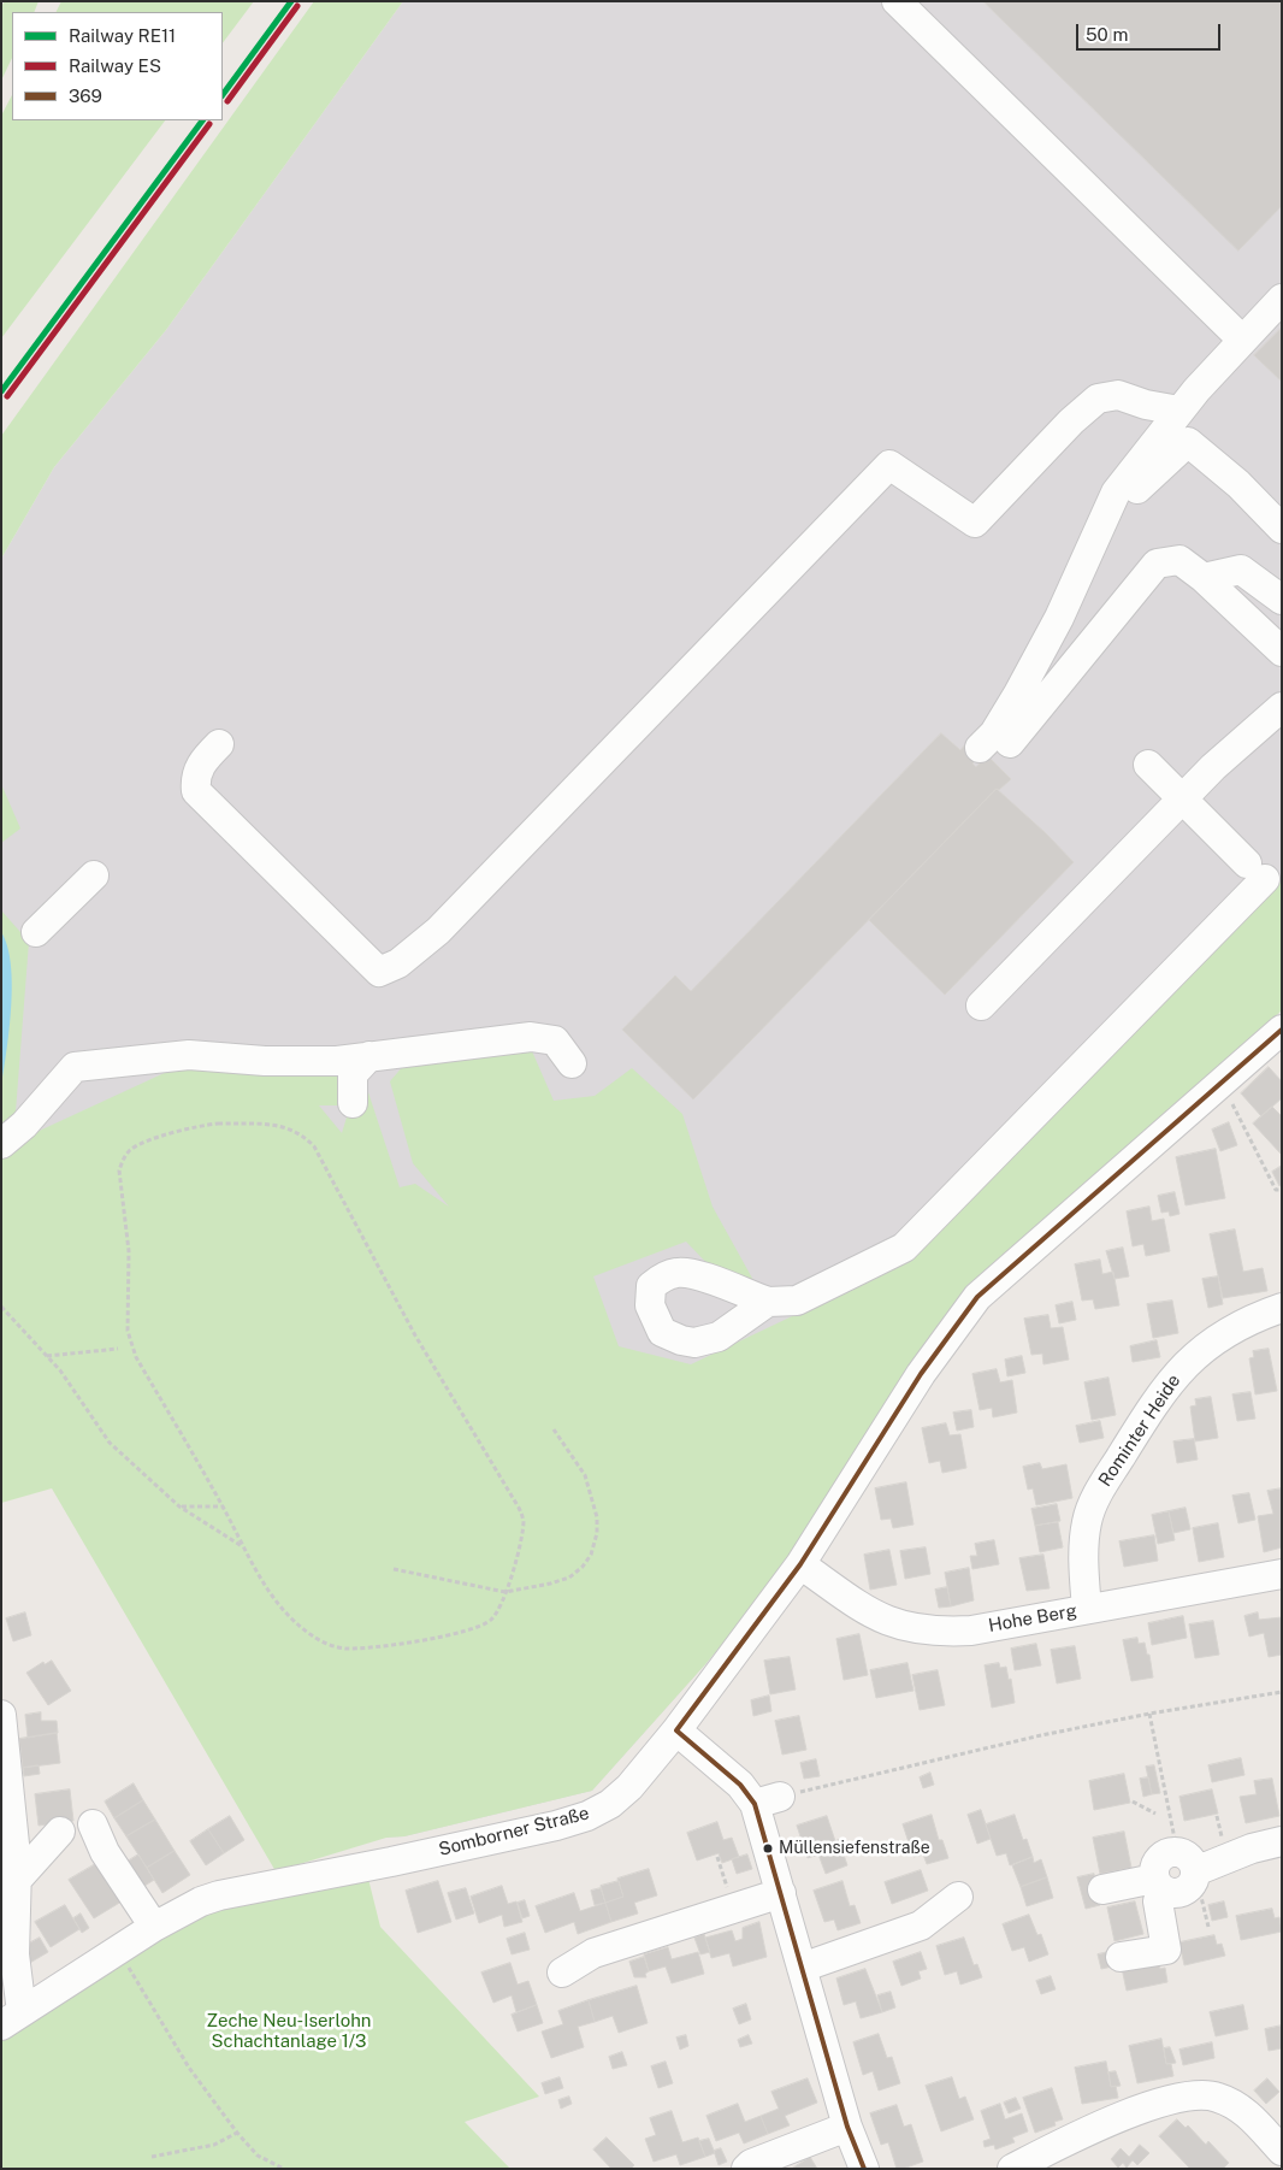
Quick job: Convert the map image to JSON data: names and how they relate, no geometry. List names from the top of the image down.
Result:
{
  "streets": {
    "street": ["Rominter Heide", "Hohe Berg", "Somborner Straße"]
  },
  "crossings": [
    ["Rominter Heide", "Hohe Berg"],
    ["Hohe Berg", "Somborner Straße"]
  ],
  "parks": ["Zeche Neu-Iserlohn Schachtanlage 1/3"],
  "places": ["Müllensiefenstraße"],
  "lines": ["rail line RE11", "rail line ES", "transit line 369"],
  "legend": ["Railway RE11", "Railway ES", "369"],
  "scale_bar": "50 m"
}
